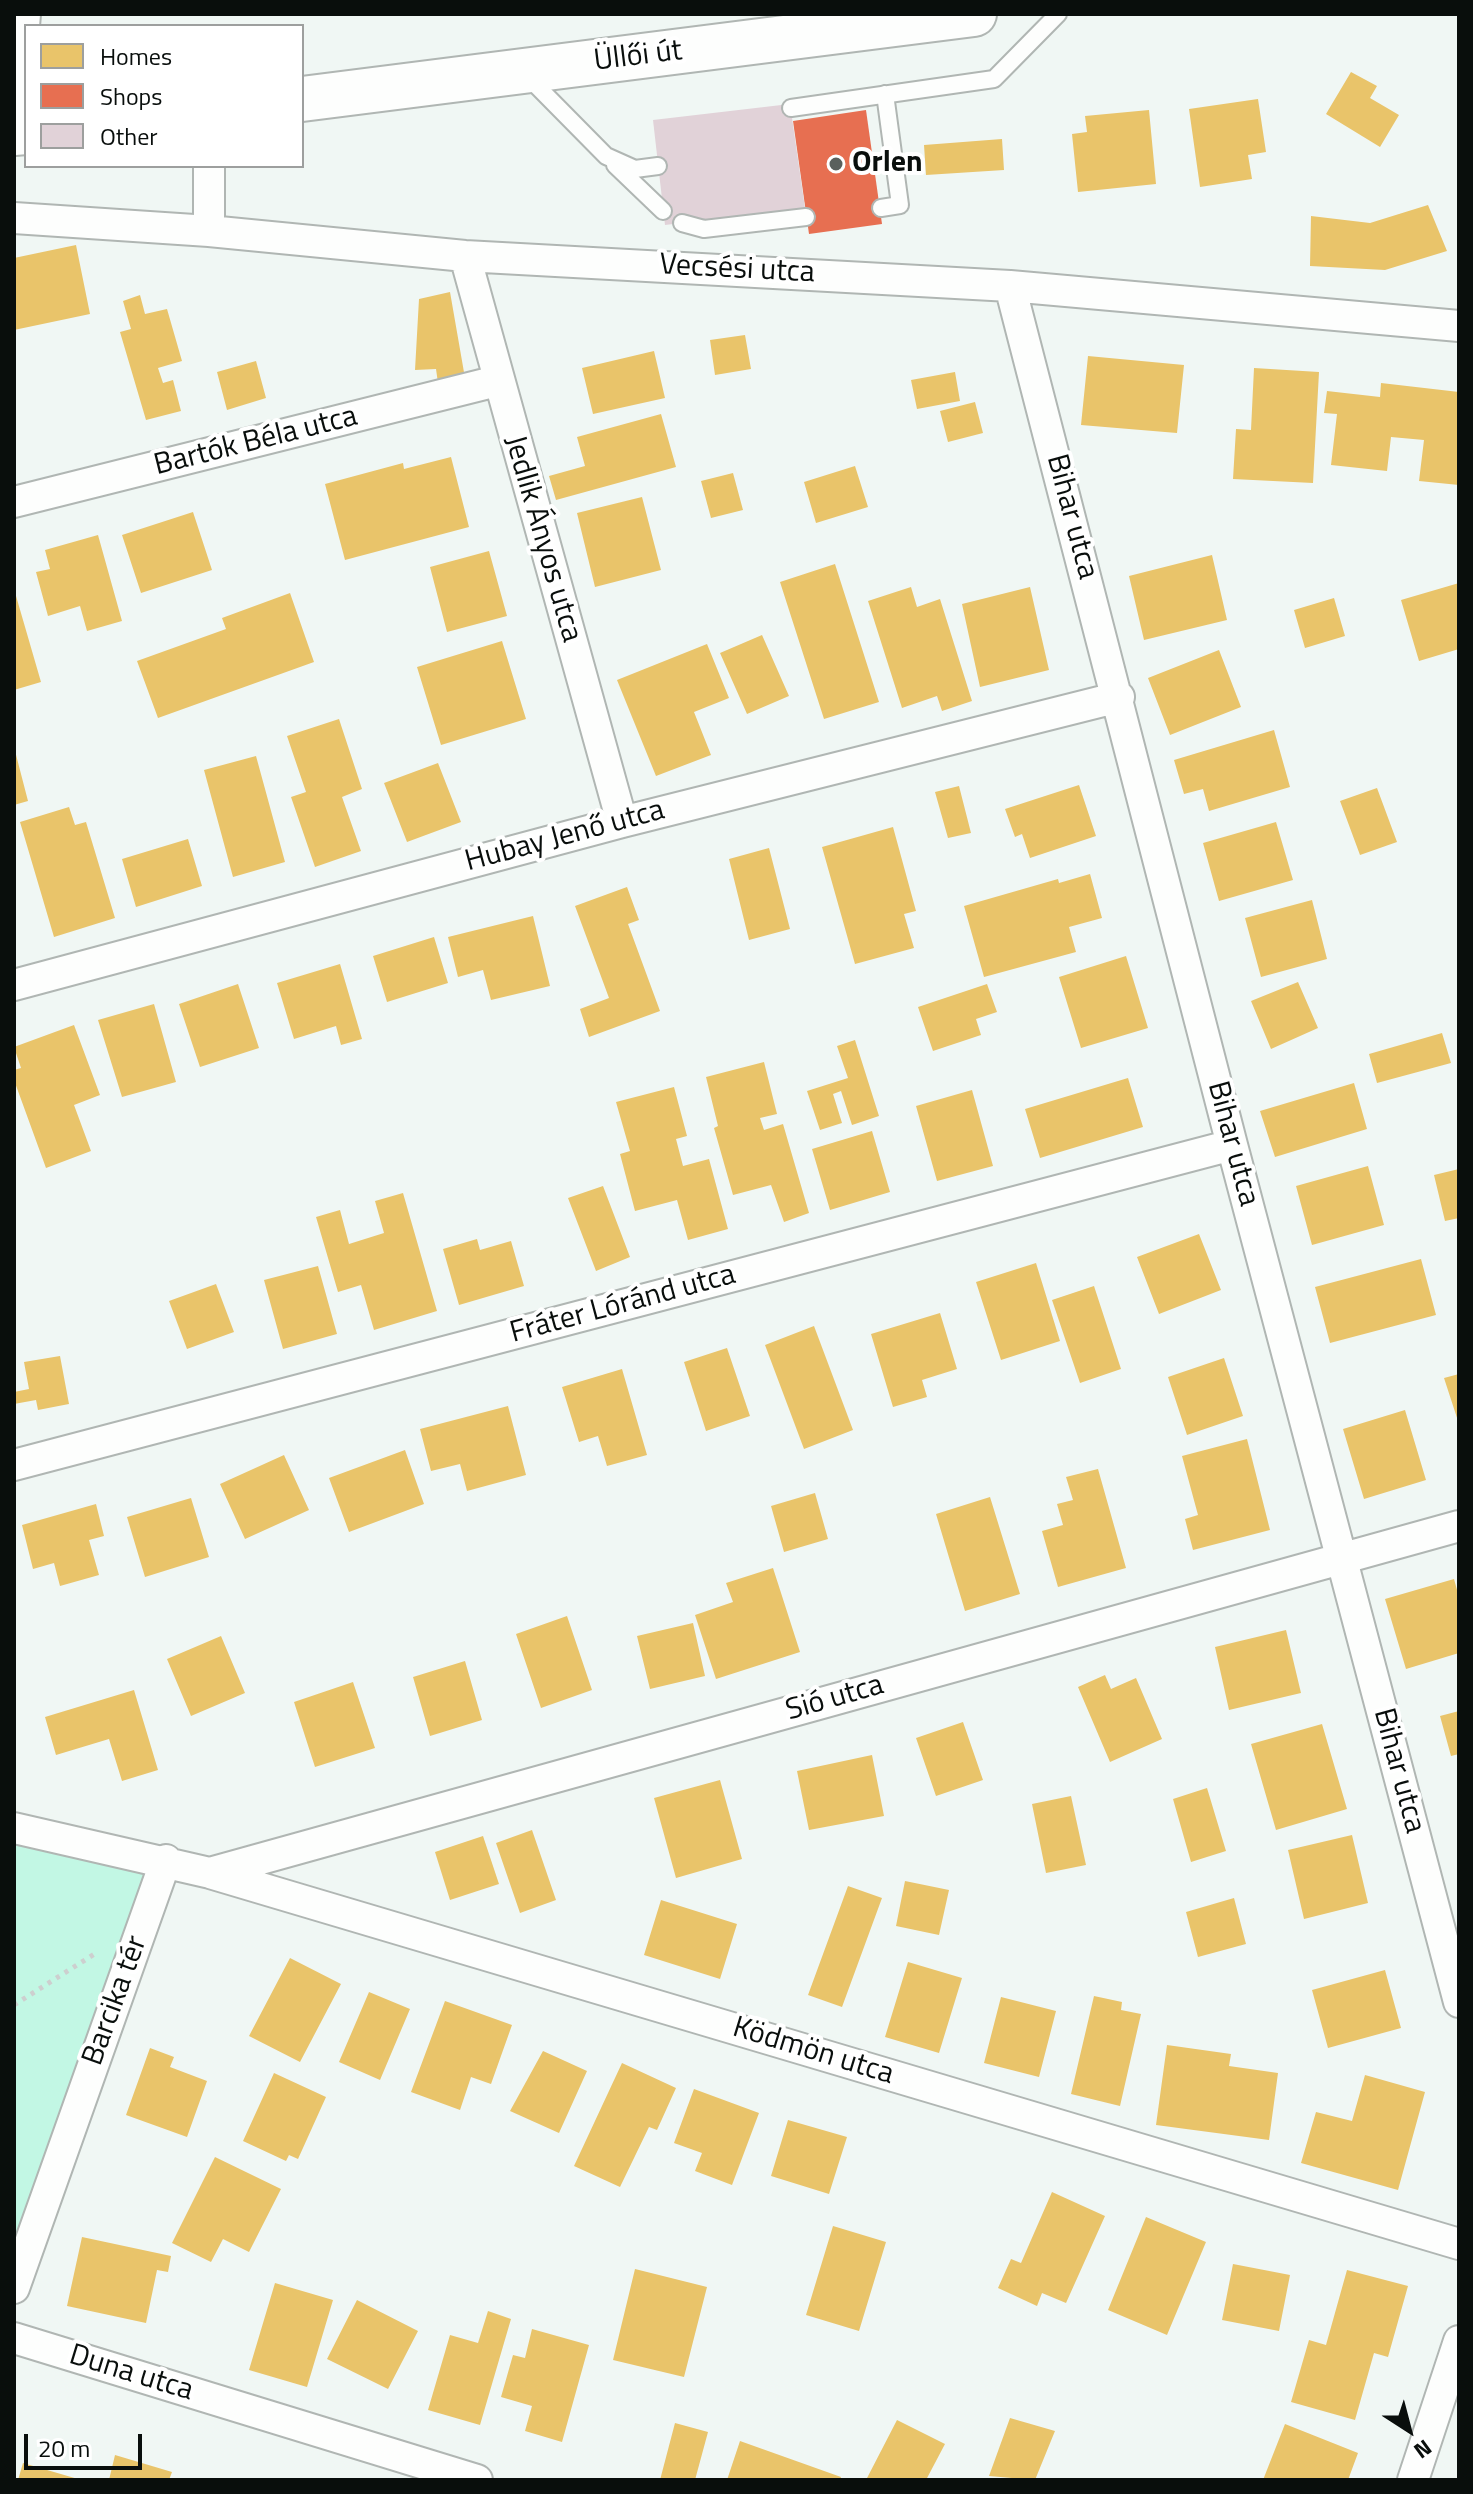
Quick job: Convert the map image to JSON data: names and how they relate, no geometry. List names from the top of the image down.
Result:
{
  "streets": {
    "main road": ["Üllői út"],
    "street": [
      "Vecsési utca",
      "Bartók Béla utca",
      "Bihar utca",
      "Jedlik Ányos utca",
      "Hubay Jenő utca",
      "Fráter Lóránd utca",
      "Sió utca",
      "Barcika tér",
      "Ködmön utca",
      "Duna utca"
    ]
  },
  "crossings": [
    ["Vecsési utca", "Bihar utca"],
    ["Vecsési utca", "Jedlik Ányos utca"],
    ["Bartók Béla utca", "Jedlik Ányos utca"],
    ["Bihar utca", "Hubay Jenő utca"],
    ["Bihar utca", "Fráter Lóránd utca"],
    ["Bihar utca", "Sió utca"],
    ["Jedlik Ányos utca", "Hubay Jenő utca"],
    ["Sió utca", "Ködmön utca"],
    ["Barcika tér", "Ködmön utca"]
  ],
  "places": ["Orlen"],
  "legend": ["Homes", "Shops", "Other"],
  "scale_bar": "20 m",
  "north": "bottom right"
}
